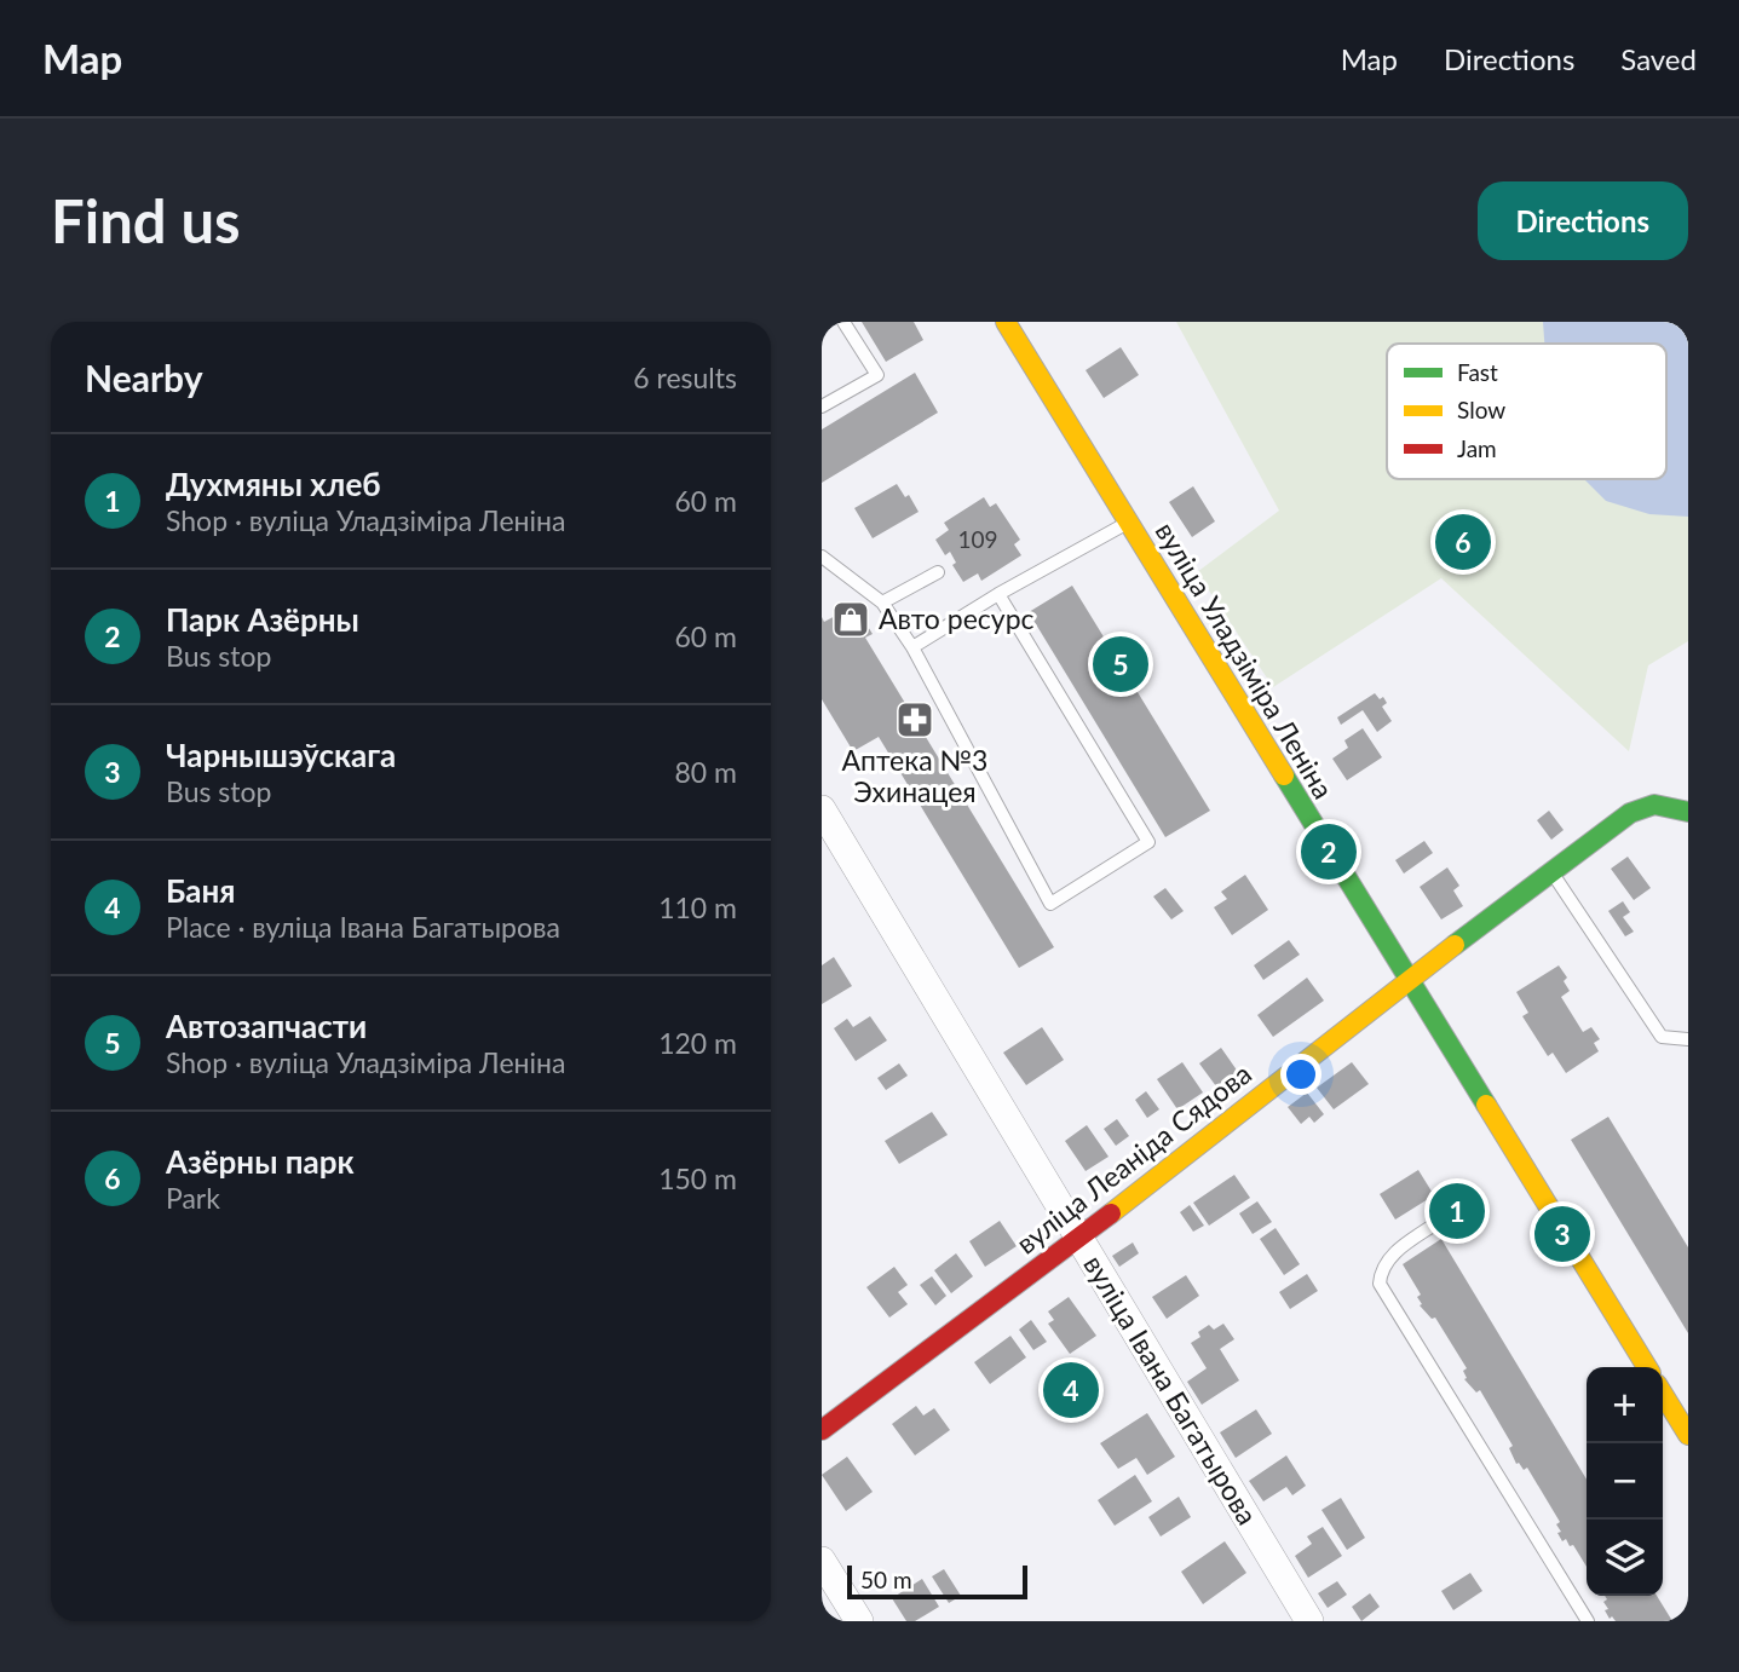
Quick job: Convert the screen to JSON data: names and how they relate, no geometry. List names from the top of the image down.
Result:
{
  "streets": {
    "main road": ["вуліца Уладзіміра Леніна", "вуліца Леаніда Сядова"],
    "street": ["вуліца Івана Багатырова"]
  },
  "crossings": [
    ["вуліца Уладзіміра Леніна", "вуліца Леаніда Сядова"],
    ["вуліца Леаніда Сядова", "вуліца Івана Багатырова"]
  ],
  "places": {
    "shop": ["Авто ресурс"],
    "pharmacy": ["Аптека №3 Эхинацея"]
  },
  "house_numbers": ["109"],
  "legend": ["Fast", "Slow", "Jam"],
  "scale_bar": "50 m",
  "page": {
    "header": "Map",
    "nav": ["Map", "Directions", "Saved"],
    "buttons": "Directions",
    "title": "Find us",
    "heading": ["Nearby", "6 results"],
    "list": [
      {
        "mark": "1",
        "name": "Духмяны хлеб",
        "note": "Shop · вуліца Уладзіміра Леніна",
        "value": "60 m"
      },
      {
        "mark": "2",
        "name": "Парк Азёрны",
        "note": "Bus stop",
        "value": "60 m"
      },
      {
        "mark": "3",
        "name": "Чарнышэўскага",
        "note": "Bus stop",
        "value": "80 m"
      },
      {
        "mark": "4",
        "name": "Баня",
        "note": "Place · вуліца Івана Багатырова",
        "value": "110 m"
      },
      {
        "mark": "5",
        "name": "Автозапчасти",
        "note": "Shop · вуліца Уладзіміра Леніна",
        "value": "120 m"
      },
      {
        "mark": "6",
        "name": "Азёрны парк",
        "note": "Park",
        "value": "150 m"
      }
    ],
    "pins": [
      "6",
      "5",
      "2",
      "1",
      "3",
      "4"
    ],
    "map_buttons": ["+", "−"],
    "scale": "50 m"
  }
}
